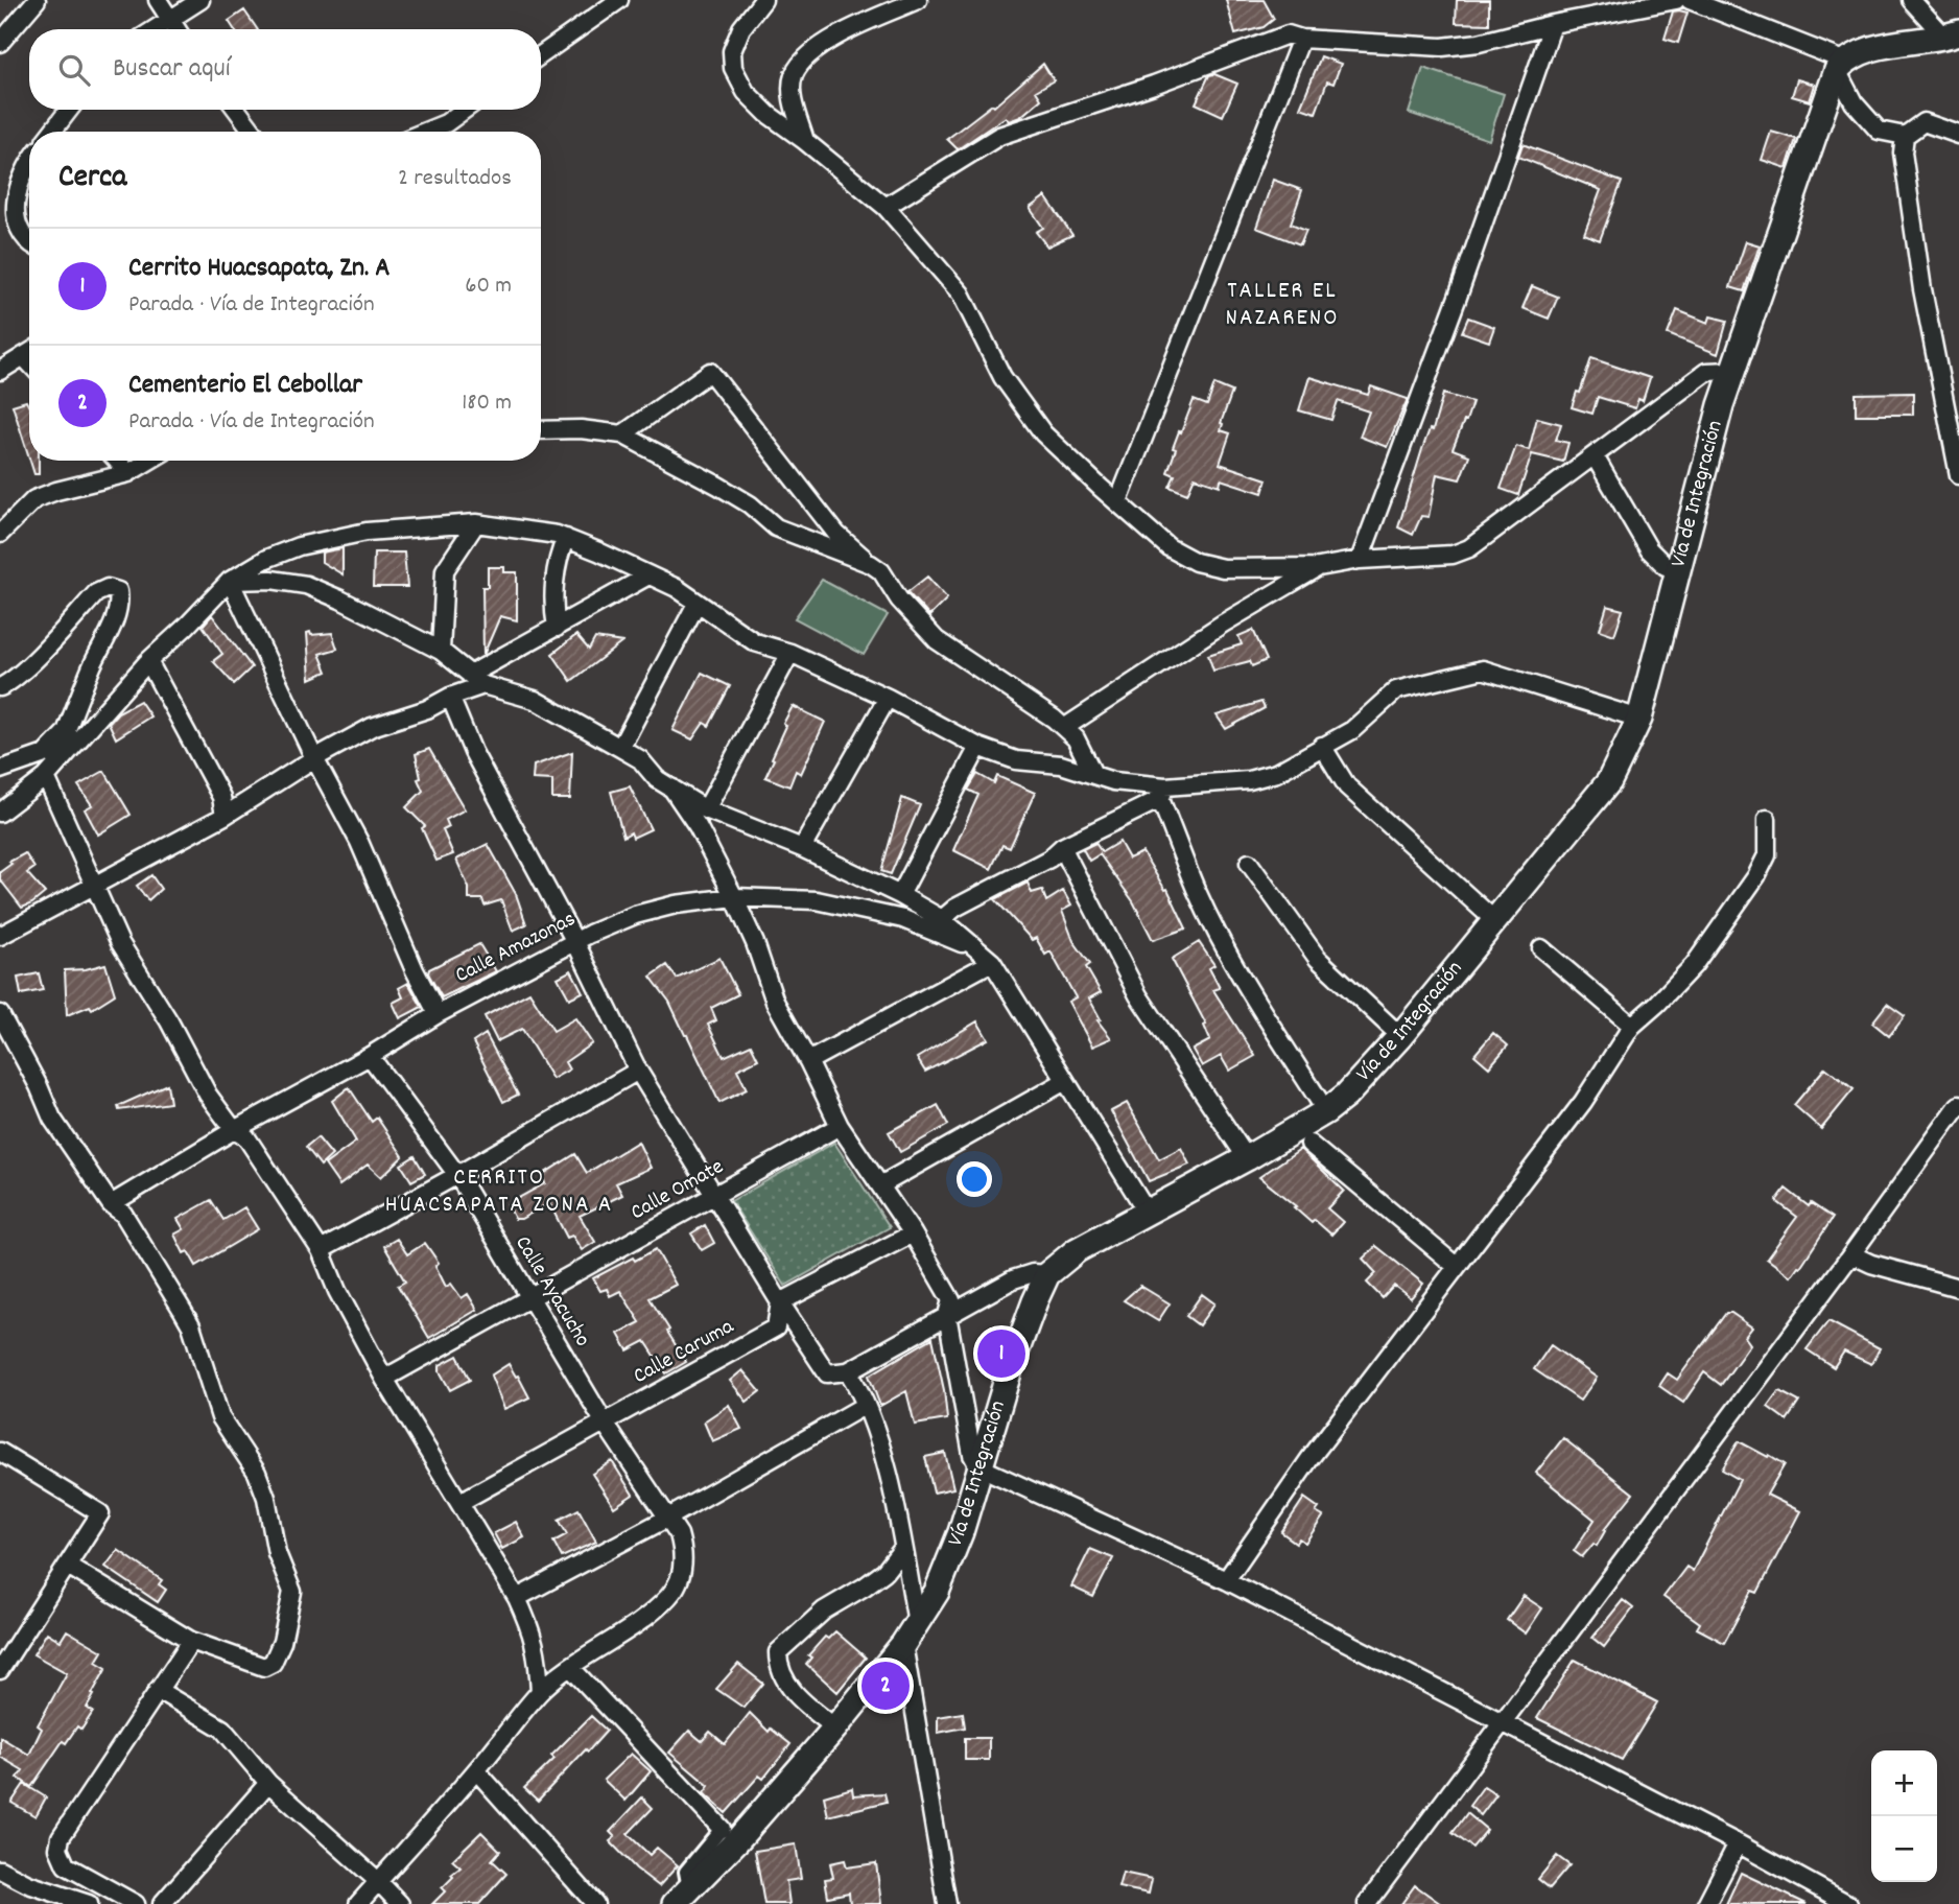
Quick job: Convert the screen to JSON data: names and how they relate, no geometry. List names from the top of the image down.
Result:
{
  "streets": {
    "main road": ["Vía de Integración"],
    "street": [
      "Calle Amazonas",
      "Calle Omate",
      "Calle Ayacucho",
      "Calle Caruma"
    ]
  },
  "crossings": [
    ["Calle Amazonas", "Calle Ayacucho"],
    ["Calle Omate", "Calle Ayacucho"],
    ["Calle Ayacucho", "Calle Caruma"]
  ],
  "districts": ["TALLER EL NAZARENO", "CERRITO HUACSAPATA ZONA A"],
  "page": {
    "search": "Buscar aquí",
    "heading": ["Cerca", "2 resultados"],
    "list": [
      {
        "mark": "1",
        "name": "Cerrito Huacsapata, Zn. A",
        "note": "Parada · Vía de Integración",
        "value": "60 m"
      },
      {
        "mark": "2",
        "name": "Cementerio El Cebollar",
        "note": "Parada · Vía de Integración",
        "value": "180 m"
      }
    ],
    "pins": ["1", "2"],
    "map_buttons": ["+", "−"]
  }
}
